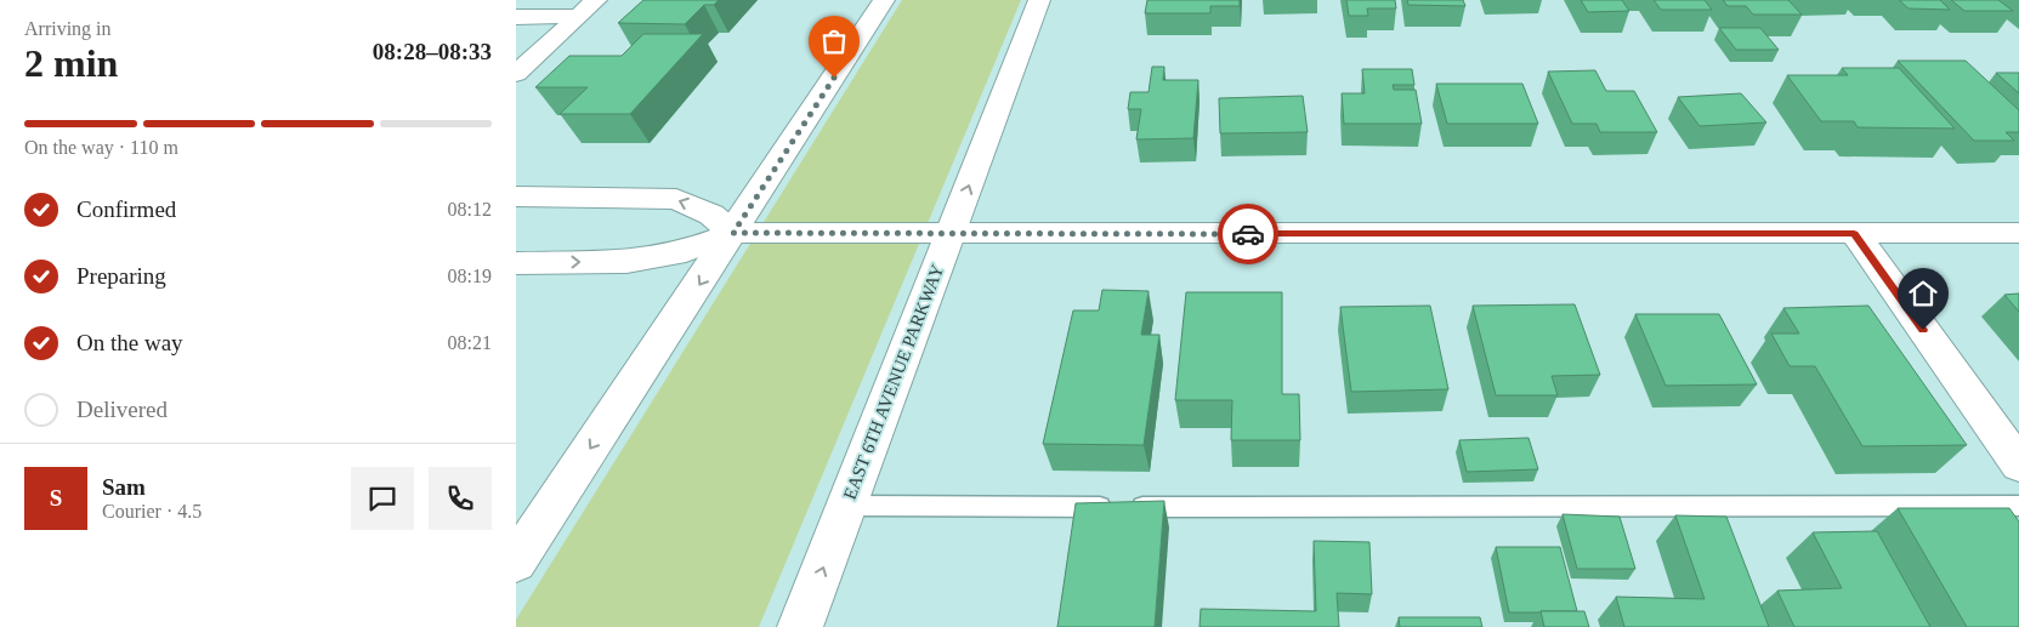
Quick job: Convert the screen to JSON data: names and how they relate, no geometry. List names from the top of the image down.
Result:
{
  "streets": {
    "street": ["EAST 6TH AVENUE PARKWAY"]
  },
  "page": {
    "heading": ["2 min", "Arriving in", "08:28–08:33"],
    "panel": ["Sam", "Courier · 4.5"],
    "bar": "On the way · 110 m",
    "list": [
      ["Confirmed", "08:12"],
      ["Preparing", "08:19"],
      ["On the way", "08:21"],
      "Delivered"
    ],
    "round": "S"
  }
}
